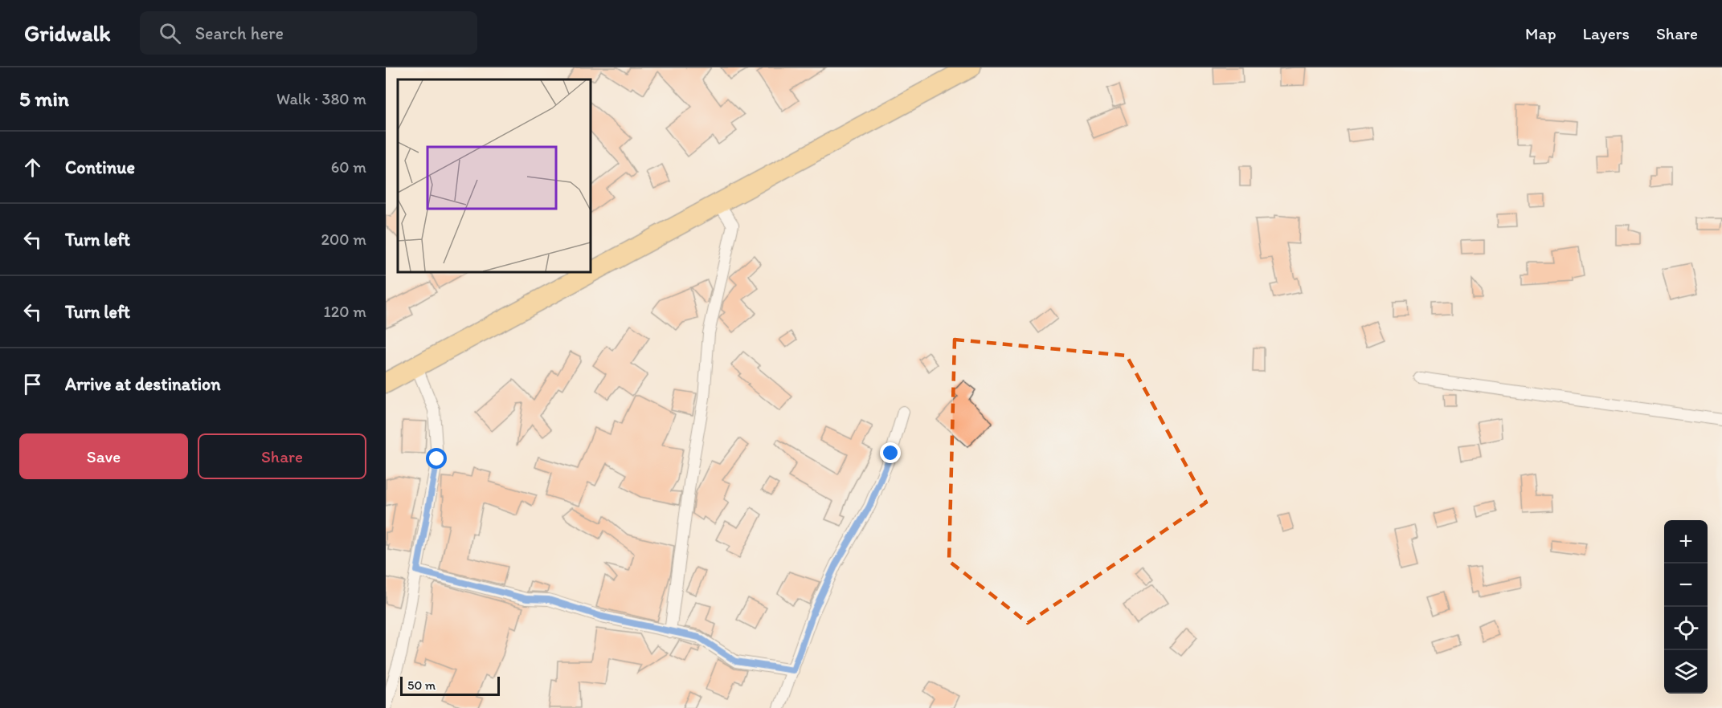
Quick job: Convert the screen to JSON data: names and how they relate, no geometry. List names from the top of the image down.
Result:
{
  "scale_bar": "50 m",
  "page": {
    "header": "Gridwalk",
    "search": "Search here",
    "nav": ["Map", "Layers", "Share"],
    "heading": ["5 min", "Walk · 380 m"],
    "list": [
      ["Continue", "60 m"],
      ["Turn left", "200 m"],
      ["Turn left", "120 m"],
      "Arrive at destination"
    ],
    "buttons": ["Save", "Share"],
    "map_buttons": ["+", "−"],
    "scale": "50 m"
  }
}
